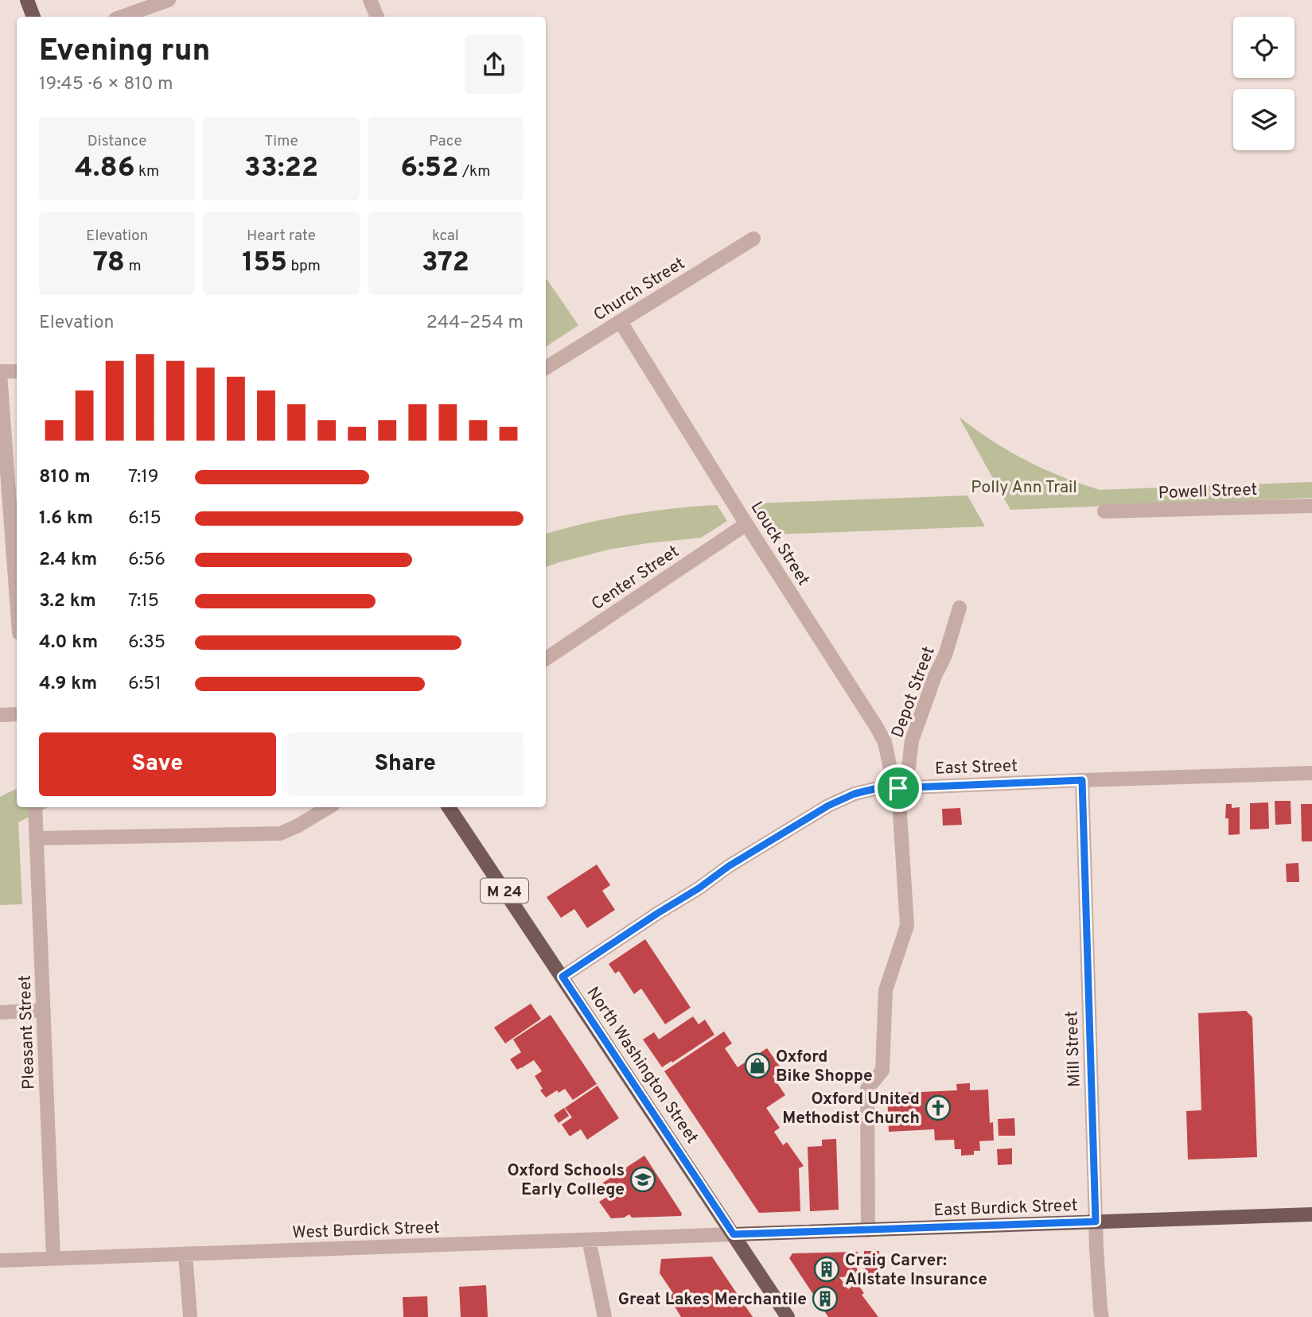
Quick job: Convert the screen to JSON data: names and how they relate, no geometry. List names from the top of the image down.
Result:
{
  "streets": {
    "main road": ["M 24", "North Washington Street", "East Burdick Street"],
    "street": [
      "Church Street",
      "Powell Street",
      "Louck Street",
      "Center Street",
      "Depot Street",
      "East Street",
      "Pleasant Street",
      "Mill Street",
      "West Burdick Street"
    ]
  },
  "crossings": [
    ["Church Street", "Louck Street"],
    ["Louck Street", "Center Street"],
    ["Louck Street", "Depot Street"],
    ["Louck Street", "East Street"],
    ["Depot Street", "East Street"],
    ["East Street", "Mill Street"],
    ["East Street", "North Washington Street"],
    ["M 24", "North Washington Street"],
    ["M 24", "East Burdick Street"],
    ["M 24", "West Burdick Street"],
    ["Pleasant Street", "West Burdick Street"],
    ["Mill Street", "East Burdick Street"],
    ["North Washington Street", "East Burdick Street"],
    ["North Washington Street", "West Burdick Street"],
    ["East Burdick Street", "West Burdick Street"]
  ],
  "parks": ["Polly Ann Trail"],
  "places": {
    "shop": ["Oxford Bike Shoppe"],
    "church": ["Oxford United Methodist Church"],
    "school or university": ["Oxford Schools Early College"],
    "building": ["Craig Carver: Allstate Insurance", "Great Lakes Merchantile"]
  },
  "page": {
    "heading": ["Evening run", "19:45 · 6 × 810 m"],
    "stats": [
      ["Distance", "4.86 km"],
      ["Time", "33:22"],
      ["Pace", "6:52 /km"],
      ["Elevation", "78 m"],
      ["Heart rate", "155 bpm"],
      ["kcal", "372"]
    ],
    "chart": ["Elevation", "244–254 m"],
    "list": [
      {
        "name": "810 m",
        "note": "7:19"
      },
      {
        "name": "1.6 km",
        "note": "6:15"
      },
      {
        "name": "2.4 km",
        "note": "6:56"
      },
      {
        "name": "3.2 km",
        "note": "7:15"
      },
      {
        "name": "4.0 km",
        "note": "6:35"
      },
      {
        "name": "4.9 km",
        "note": "6:51"
      }
    ],
    "buttons": ["Save", "Share"]
  }
}
